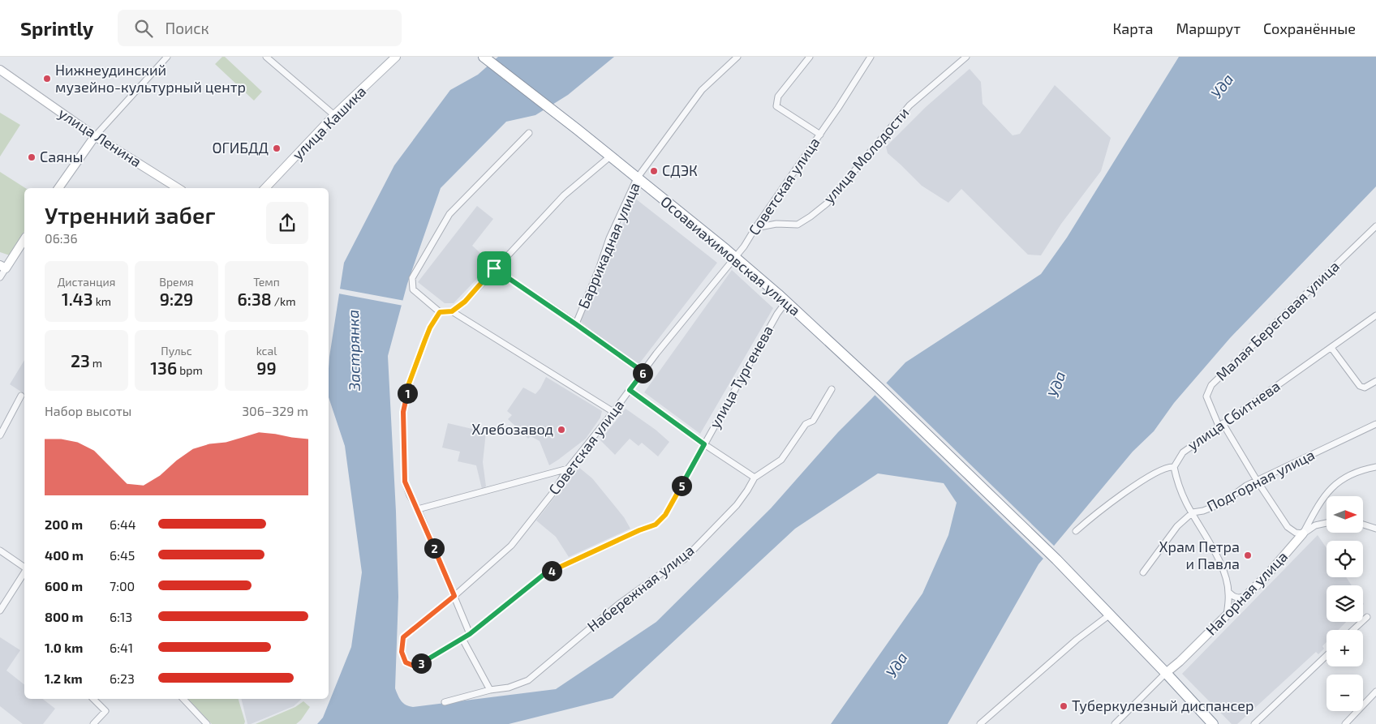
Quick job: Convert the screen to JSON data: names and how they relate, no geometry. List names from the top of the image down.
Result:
{
  "streets": {
    "highway": ["Осоавиахимовская улица"],
    "street": [
      "улица Кашика",
      "улица Ленина",
      "улица Молодости",
      "Советская улица",
      "Баррикадная улица",
      "Малая Береговая улица",
      "улица Тургенева",
      "улица Сбитнева",
      "Подгорная улица",
      "Набережная улица",
      "Нагорная улица"
    ]
  },
  "crossings": [
    ["улица Молодости", "Советская улица"],
    ["Советская улица", "Осоавиахимовская улица"],
    ["Советская улица", "улица Тургенева"],
    ["Баррикадная улица", "Осоавиахимовская улица"],
    ["Осоавиахимовская улица", "улица Тургенева"],
    ["Осоавиахимовская улица", "Нагорная улица"],
    ["Малая Береговая улица", "улица Сбитнева"],
    ["Малая Береговая улица", "Подгорная улица"],
    ["Малая Береговая улица", "Нагорная улица"]
  ],
  "water": ["Уда", "Застрянка"],
  "places": [
    "Нижнеудинский музейно-культурный центр",
    "ОГИБДД",
    "Саяны",
    "СДЭК",
    "Хлебозавод",
    "Храм Петра и Павла",
    "Туберкулезный диспансер"
  ],
  "north": "right",
  "page": {
    "header": "Sprintly",
    "search": "Поиск",
    "nav": ["Карта", "Маршрут", "Сохранённые"],
    "heading": ["Утренний забег", "06:36"],
    "stats": [
      ["Дистанция", "1.43 km"],
      ["Время", "9:29"],
      ["Темп", "6:38 /km"],
      ["23 m"],
      ["Пульс", "136 bpm"],
      ["kcal", "99"]
    ],
    "pins": [
      "6",
      "1",
      "5",
      "2",
      "4",
      "3"
    ],
    "chart": ["Набор высоты", "306–329 m"],
    "map_buttons": ["+", "−"],
    "list": [
      {
        "name": "200 m",
        "note": "6:44"
      },
      {
        "name": "400 m",
        "note": "6:45"
      },
      {
        "name": "600 m",
        "note": "7:00"
      },
      {
        "name": "800 m",
        "note": "6:13"
      },
      {
        "name": "1.0 km",
        "note": "6:41"
      },
      {
        "name": "1.2 km",
        "note": "6:23"
      }
    ]
  }
}
